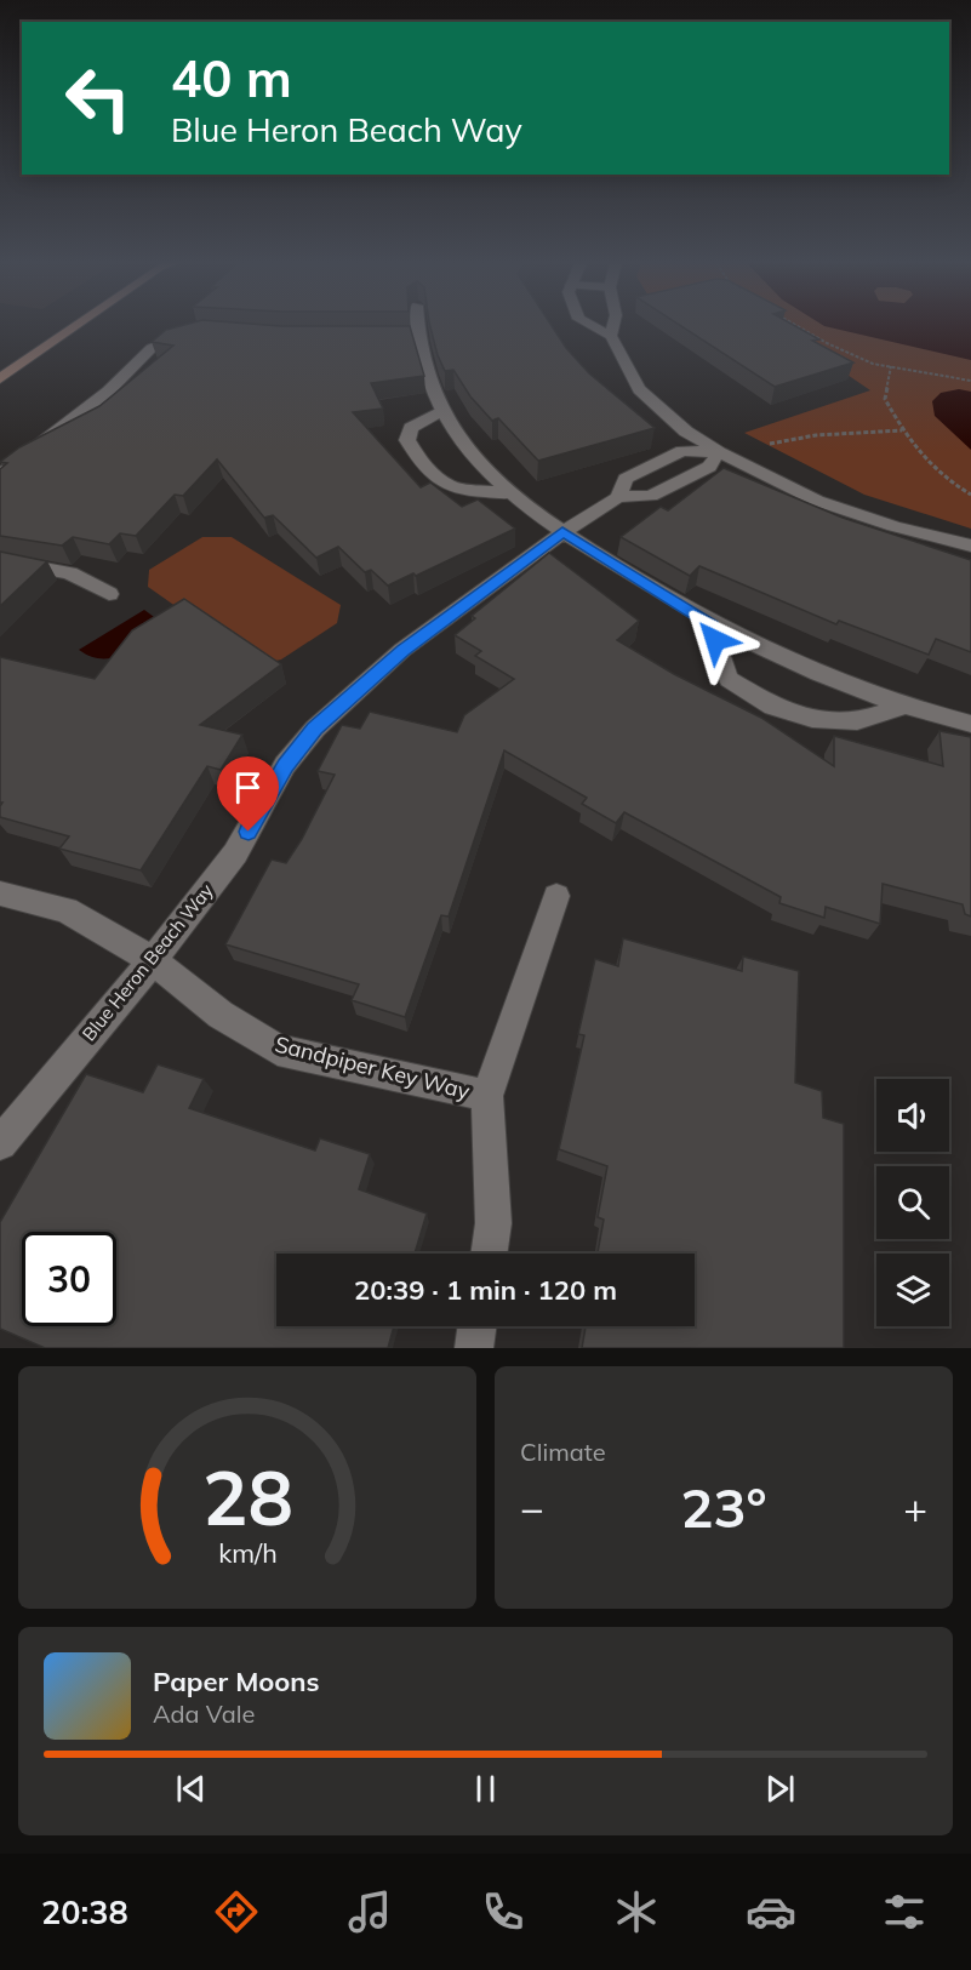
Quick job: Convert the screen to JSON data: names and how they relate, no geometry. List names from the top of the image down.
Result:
{
  "streets": {
    "street": ["Blue Heron Beach Way", "Sandpiper Key Way"]
  },
  "crossings": [
    ["Blue Heron Beach Way", "Sandpiper Key Way"]
  ],
  "page": {
    "turn": ["40 m", "Blue Heron Beach Way"],
    "limit": "30",
    "trip": "20:39 · 1 min · 120 m",
    "tile": "Climate",
    "heat": ["−", "23°", "+"],
    "song": ["Paper Moons", "Ada Vale"],
    "tabs": "20:38",
    "gauge": ["28", "km/h"]
  }
}
